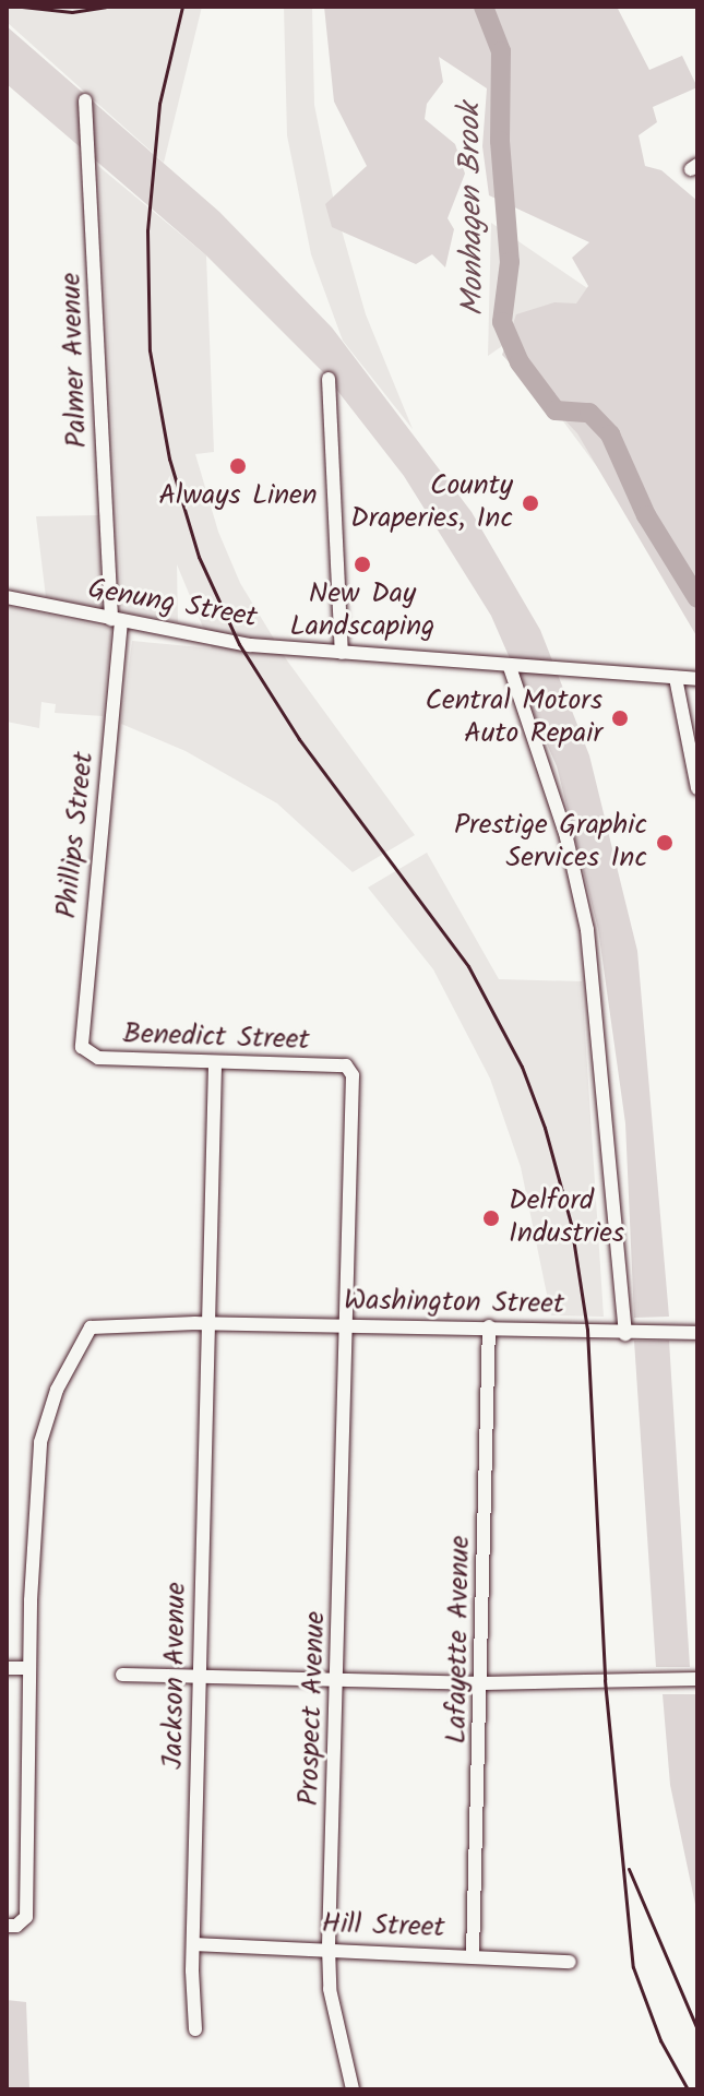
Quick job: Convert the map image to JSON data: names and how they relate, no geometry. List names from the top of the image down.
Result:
{
  "streets": {
    "street": [
      "Palmer Avenue",
      "Genung Street",
      "Phillips Street",
      "Benedict Street",
      "Washington Street",
      "Lafayette Avenue",
      "Jackson Avenue",
      "Prospect Avenue",
      "Hill Street"
    ]
  },
  "crossings": [
    ["Palmer Avenue", "Genung Street"],
    ["Palmer Avenue", "Phillips Street"],
    ["Genung Street", "Phillips Street"],
    ["Phillips Street", "Benedict Street"],
    ["Benedict Street", "Jackson Avenue"],
    ["Benedict Street", "Prospect Avenue"],
    ["Washington Street", "Lafayette Avenue"],
    ["Washington Street", "Jackson Avenue"],
    ["Washington Street", "Prospect Avenue"],
    ["Lafayette Avenue", "Hill Street"],
    ["Jackson Avenue", "Hill Street"],
    ["Prospect Avenue", "Hill Street"]
  ],
  "water": ["Monhagen Brook"],
  "places": [
    "Always Linen",
    "County Draperies, Inc",
    "New Day Landscaping",
    "Central Motors Auto Repair",
    "Prestige Graphic Services Inc",
    "Delford Industries"
  ]
}
